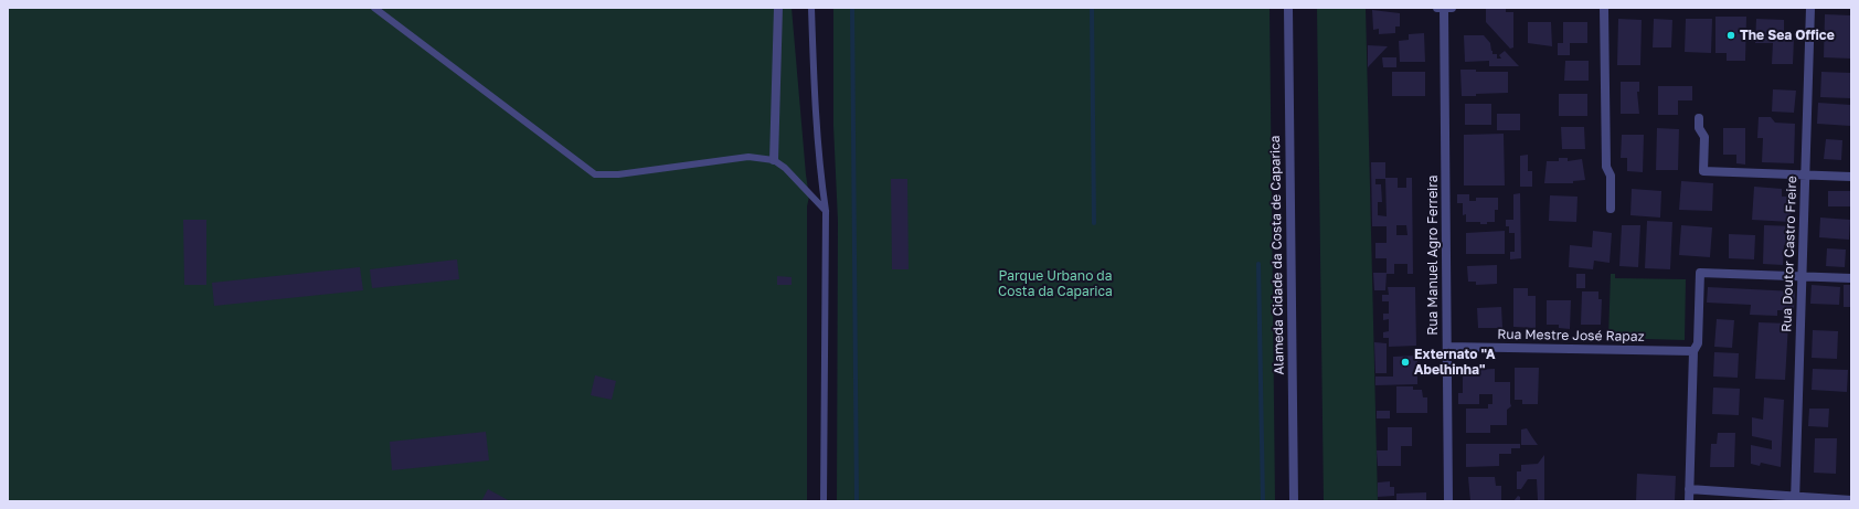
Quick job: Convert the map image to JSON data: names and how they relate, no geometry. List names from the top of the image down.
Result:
{
  "streets": {
    "street": [
      "Rua Doutor Castro Freire",
      "Alameda Cidade da Costa de Caparica",
      "Rua Manuel Agro Ferreira",
      "Rua Mestre José Rapaz"
    ]
  },
  "crossings": [
    ["Rua Manuel Agro Ferreira", "Rua Mestre José Rapaz"]
  ],
  "parks": ["Parque Urbano da Costa da Caparica"],
  "places": ["The Sea Office", "Externato \"A Abelhinha\""]
}
